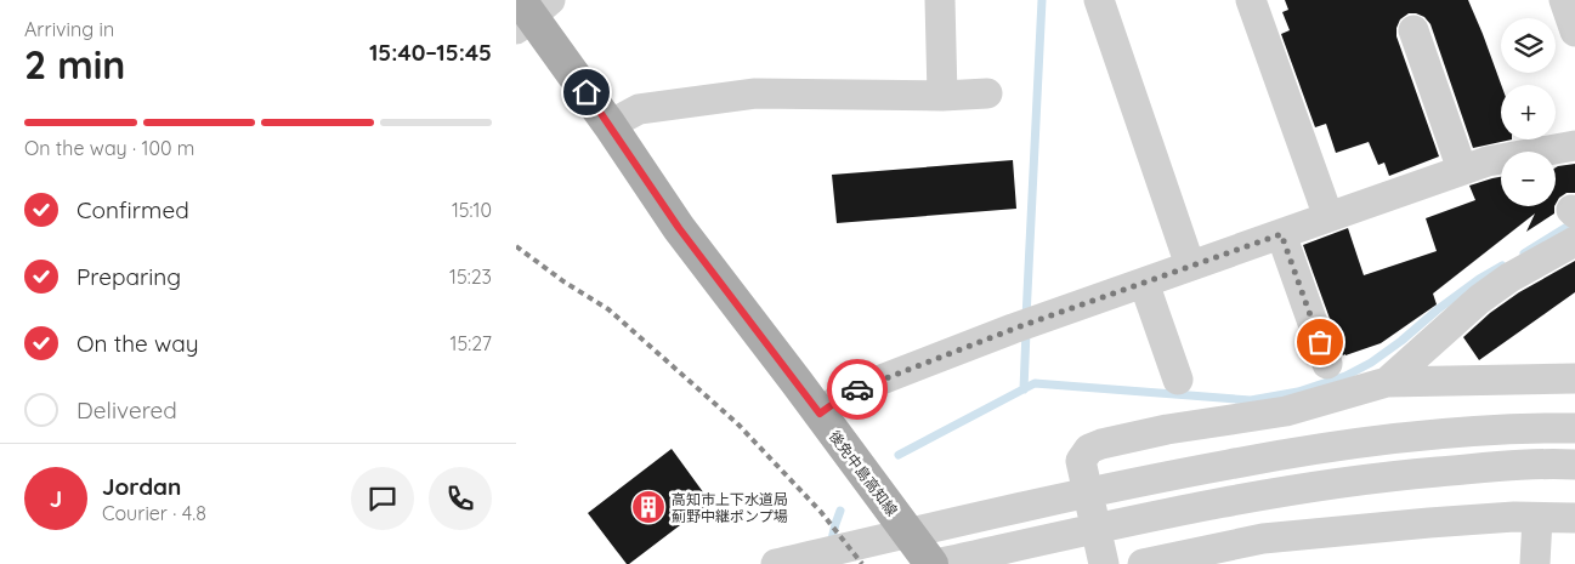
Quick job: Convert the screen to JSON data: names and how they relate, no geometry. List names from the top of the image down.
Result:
{
  "streets": {
    "main road": ["後免中島高知線"]
  },
  "places": {
    "building": ["高知市上下水道局 薊野中継ポンプ場"]
  },
  "page": {
    "heading": ["2 min", "Arriving in", "15:40–15:45"],
    "panel": ["Jordan", "Courier · 4.8"],
    "map_buttons": ["+", "−"],
    "bar": "On the way · 100 m",
    "list": [
      ["Confirmed", "15:10"],
      ["Preparing", "15:23"],
      ["On the way", "15:27"],
      "Delivered"
    ],
    "round": "J"
  }
}
